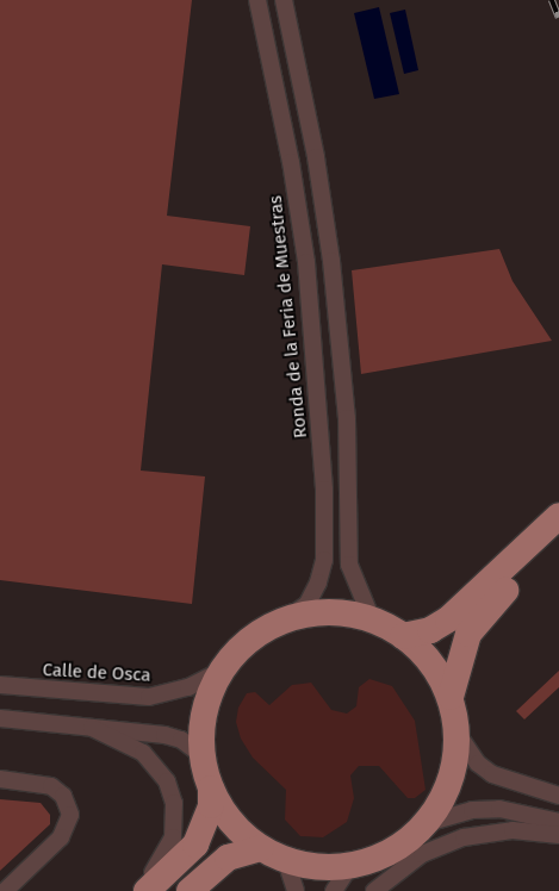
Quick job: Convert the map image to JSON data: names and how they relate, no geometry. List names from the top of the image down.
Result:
{
  "streets": {
    "street": ["Ronda de la Feria de Muestras", "Calle de Osca"]
  }
}
